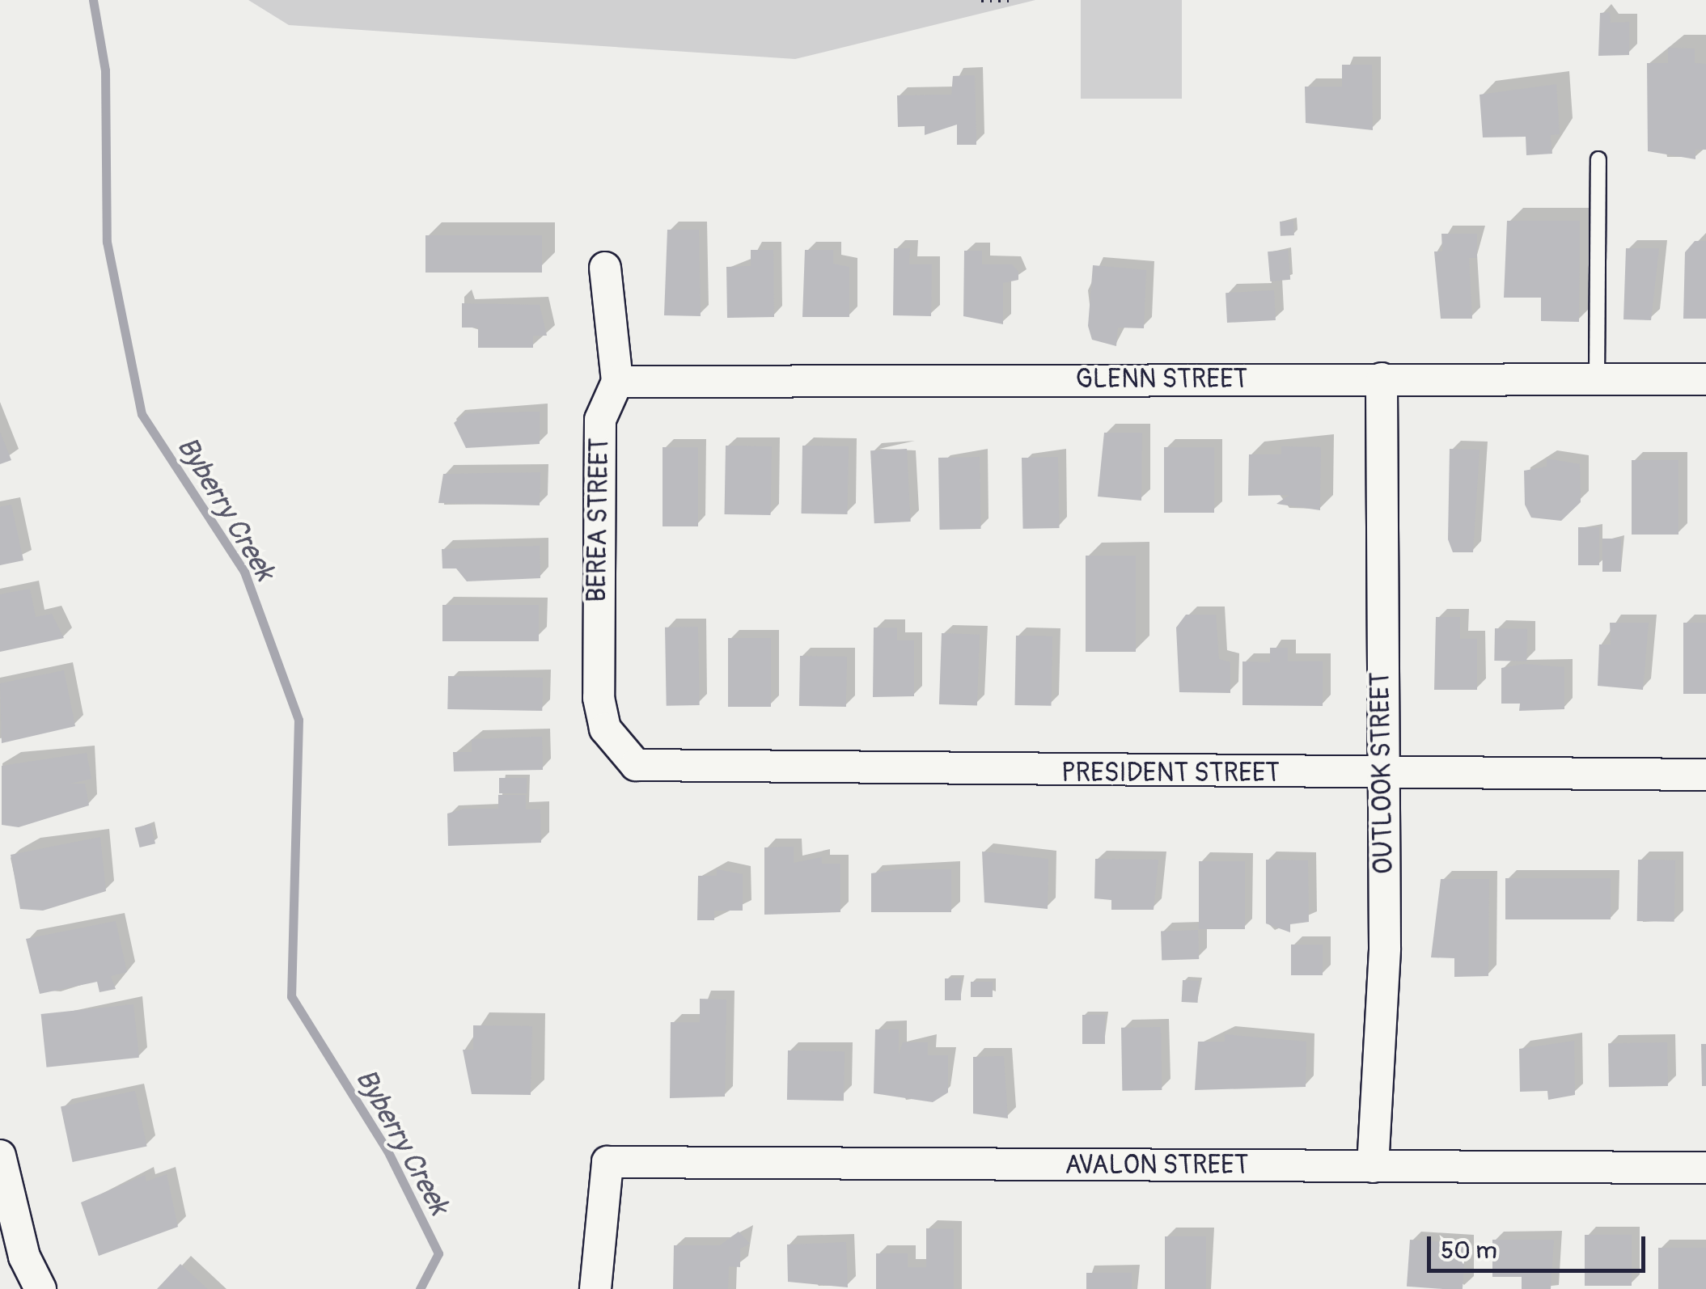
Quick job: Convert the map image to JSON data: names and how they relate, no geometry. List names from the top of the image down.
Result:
{
  "streets": {
    "street": [
      "GLENN STREET",
      "BEREA STREET",
      "PRESIDENT STREET",
      "OUTLOOK STREET",
      "AVALON STREET"
    ]
  },
  "crossings": [
    ["GLENN STREET", "BEREA STREET"],
    ["GLENN STREET", "OUTLOOK STREET"],
    ["BEREA STREET", "PRESIDENT STREET"],
    ["PRESIDENT STREET", "OUTLOOK STREET"],
    ["OUTLOOK STREET", "AVALON STREET"]
  ],
  "water": ["Byberry Creek"],
  "scale_bar": "50 m"
}
